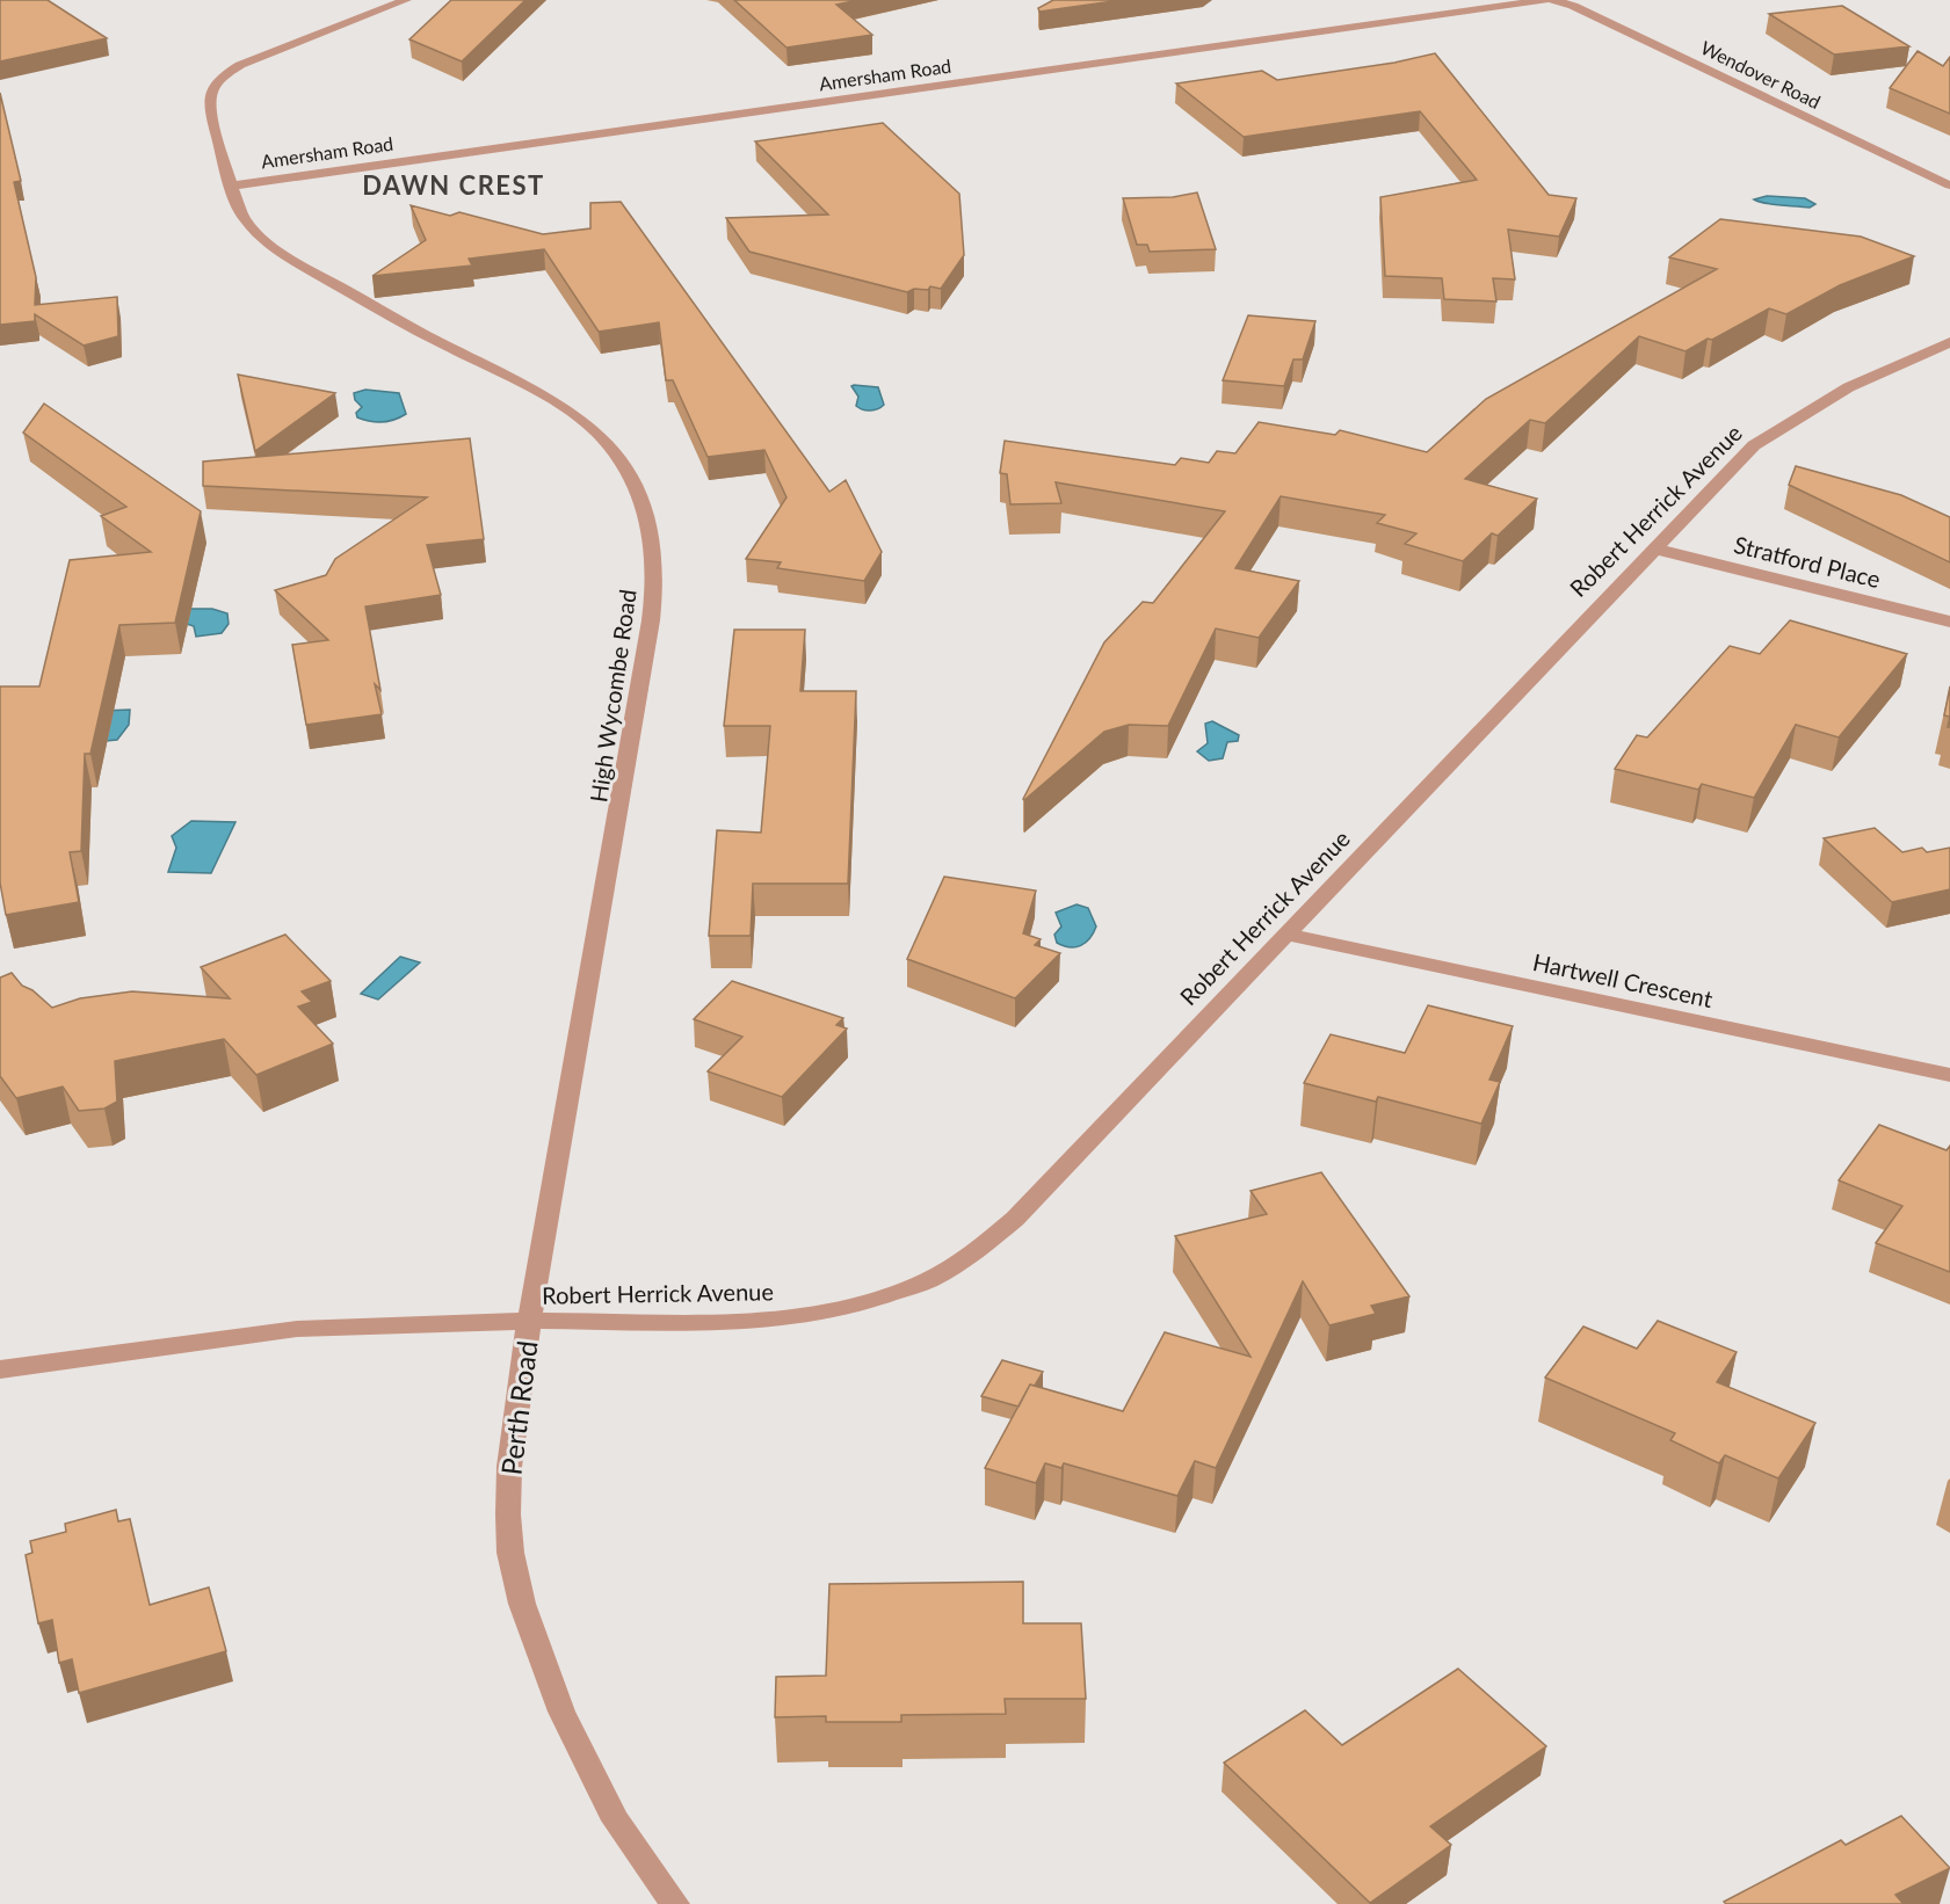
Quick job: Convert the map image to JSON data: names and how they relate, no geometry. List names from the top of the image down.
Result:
{
  "streets": {
    "street": [
      "Amersham Road",
      "Wendover Road",
      "Robert Herrick Avenue",
      "Stratford Place",
      "High Wycombe Road",
      "Hartwell Crescent",
      "Perth Road"
    ]
  },
  "crossings": [
    ["Amersham Road", "High Wycombe Road"],
    ["Robert Herrick Avenue", "Stratford Place"],
    ["Robert Herrick Avenue", "High Wycombe Road"],
    ["Robert Herrick Avenue", "Hartwell Crescent"],
    ["Robert Herrick Avenue", "Perth Road"],
    ["High Wycombe Road", "Perth Road"]
  ],
  "districts": ["DAWN CREST"]
}
